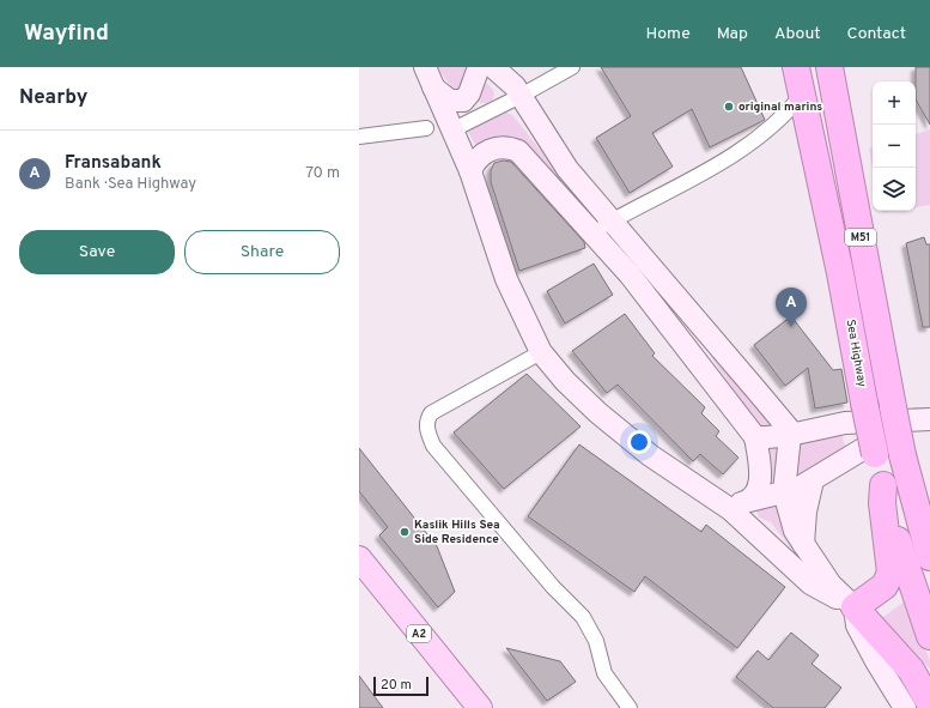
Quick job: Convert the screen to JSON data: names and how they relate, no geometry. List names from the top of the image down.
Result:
{
  "streets": {
    "highway": ["M51", "Sea Highway"],
    "main road": ["A2"]
  },
  "places": ["original marins", "Kaslik Hills Sea Side Residence"],
  "scale_bar": "20 m",
  "page": {
    "header": "Wayfind",
    "nav": [
      "Home",
      "Map",
      "About",
      "Contact"
    ],
    "heading": "Nearby",
    "map_buttons": ["+", "−"],
    "list": [
      {
        "mark": "A",
        "name": "Fransabank",
        "note": "Bank · Sea Highway",
        "value": "70 m"
      }
    ],
    "buttons": ["Save", "Share"],
    "pins": "A",
    "scale": "20 m"
  }
}
